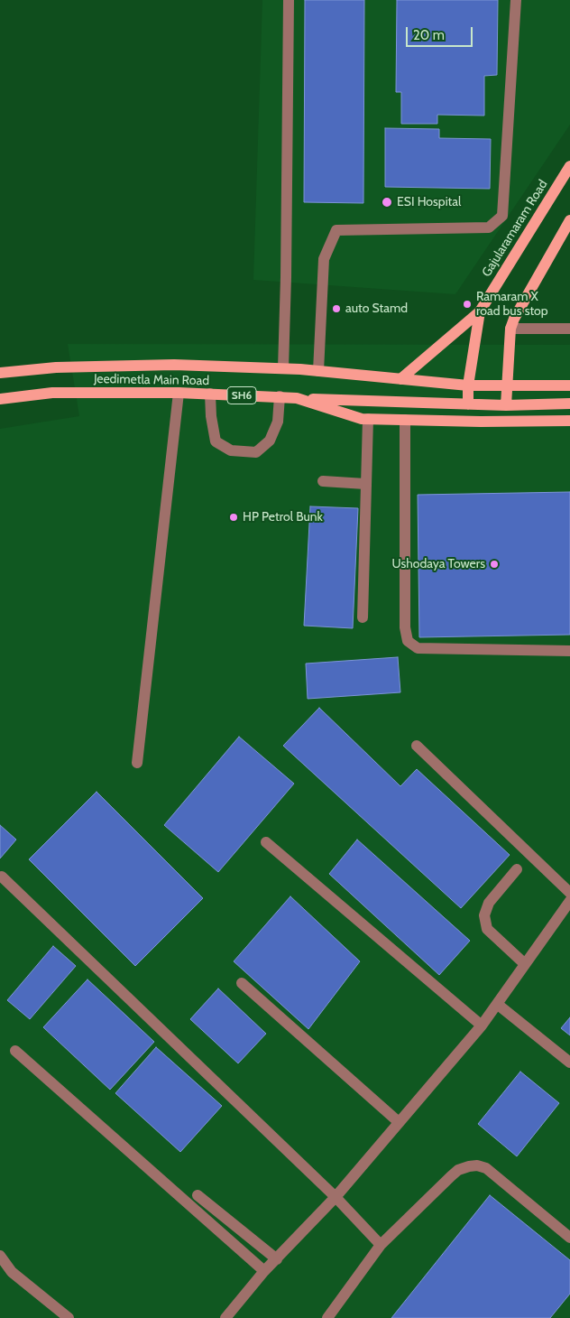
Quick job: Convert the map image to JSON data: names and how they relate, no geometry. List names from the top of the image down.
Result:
{
  "streets": {
    "main road": ["Gajularamaram Road", "Jeedimetla Main Road", "SH6"]
  },
  "crossings": [
    ["Gajularamaram Road", "Jeedimetla Main Road"]
  ],
  "places": [
    "ESI Hospital",
    "Ramaram X road bus stop",
    "auto Stamd",
    "HP Petrol Bunk",
    "Ushodaya Towers"
  ],
  "scale_bar": "20 m"
}
